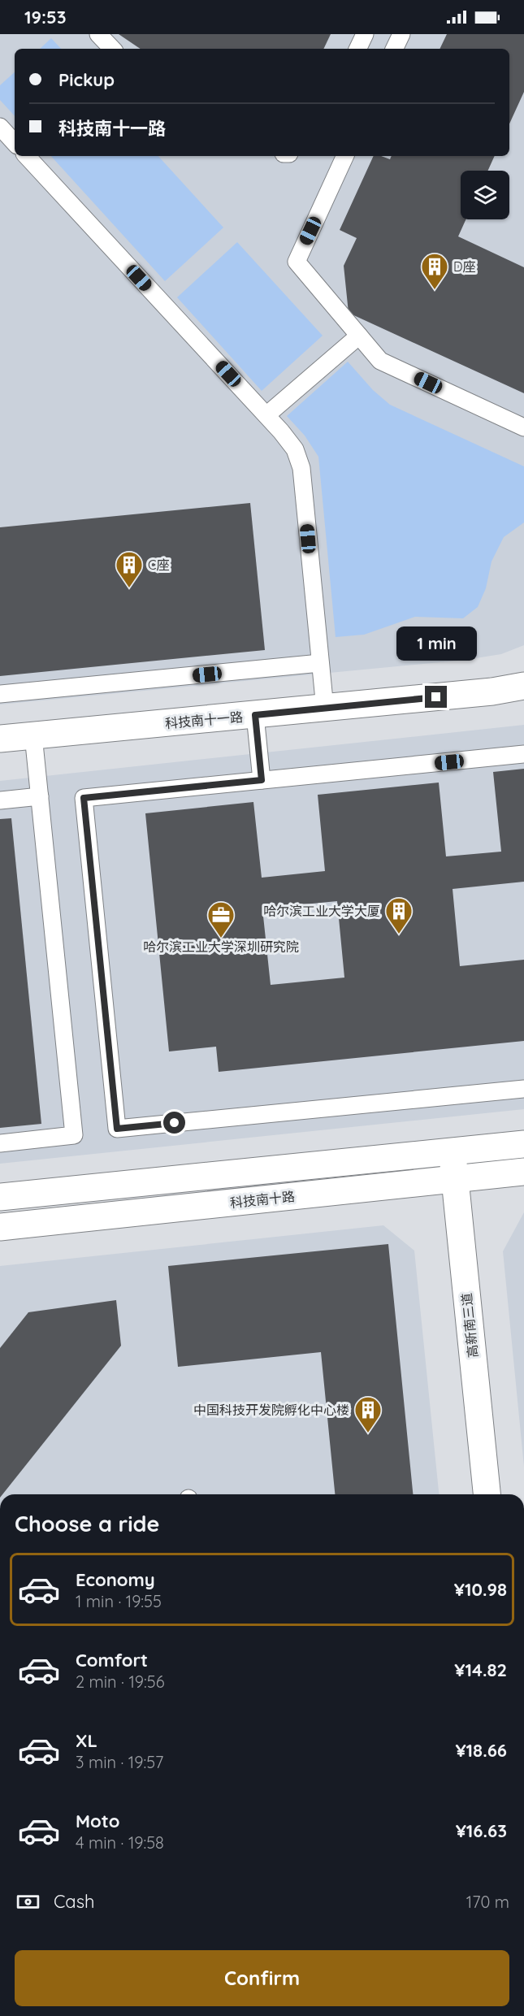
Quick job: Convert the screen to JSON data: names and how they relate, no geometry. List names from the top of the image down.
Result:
{
  "streets": {
    "street": ["科技南十一路", "科技南十路", "高新南三道"]
  },
  "crossings": [
    ["科技南十路", "高新南三道"]
  ],
  "places": {
    "building": [
      "D座",
      "C座",
      "哈尔滨工业大学大厦",
      "中国科技开发院孵化中心楼"
    ],
    "office": ["哈尔滨工业大学深圳研究院"]
  },
  "page": {
    "status": "19:53",
    "banner": ["Pickup", "科技南十一路"],
    "bubble": "1 min",
    "heading": "Choose a ride",
    "list": [
      {
        "name": "Economy",
        "note": "1 min · 19:55",
        "value": "¥10.98"
      },
      {
        "name": "Comfort",
        "note": "2 min · 19:56",
        "value": "¥14.82"
      },
      {
        "name": "XL",
        "note": "3 min · 19:57",
        "value": "¥18.66"
      },
      {
        "name": "Moto",
        "note": "4 min · 19:58",
        "value": "¥16.63"
      }
    ],
    "pay": ["Cash", "170 m"],
    "buttons": "Confirm"
  }
}
